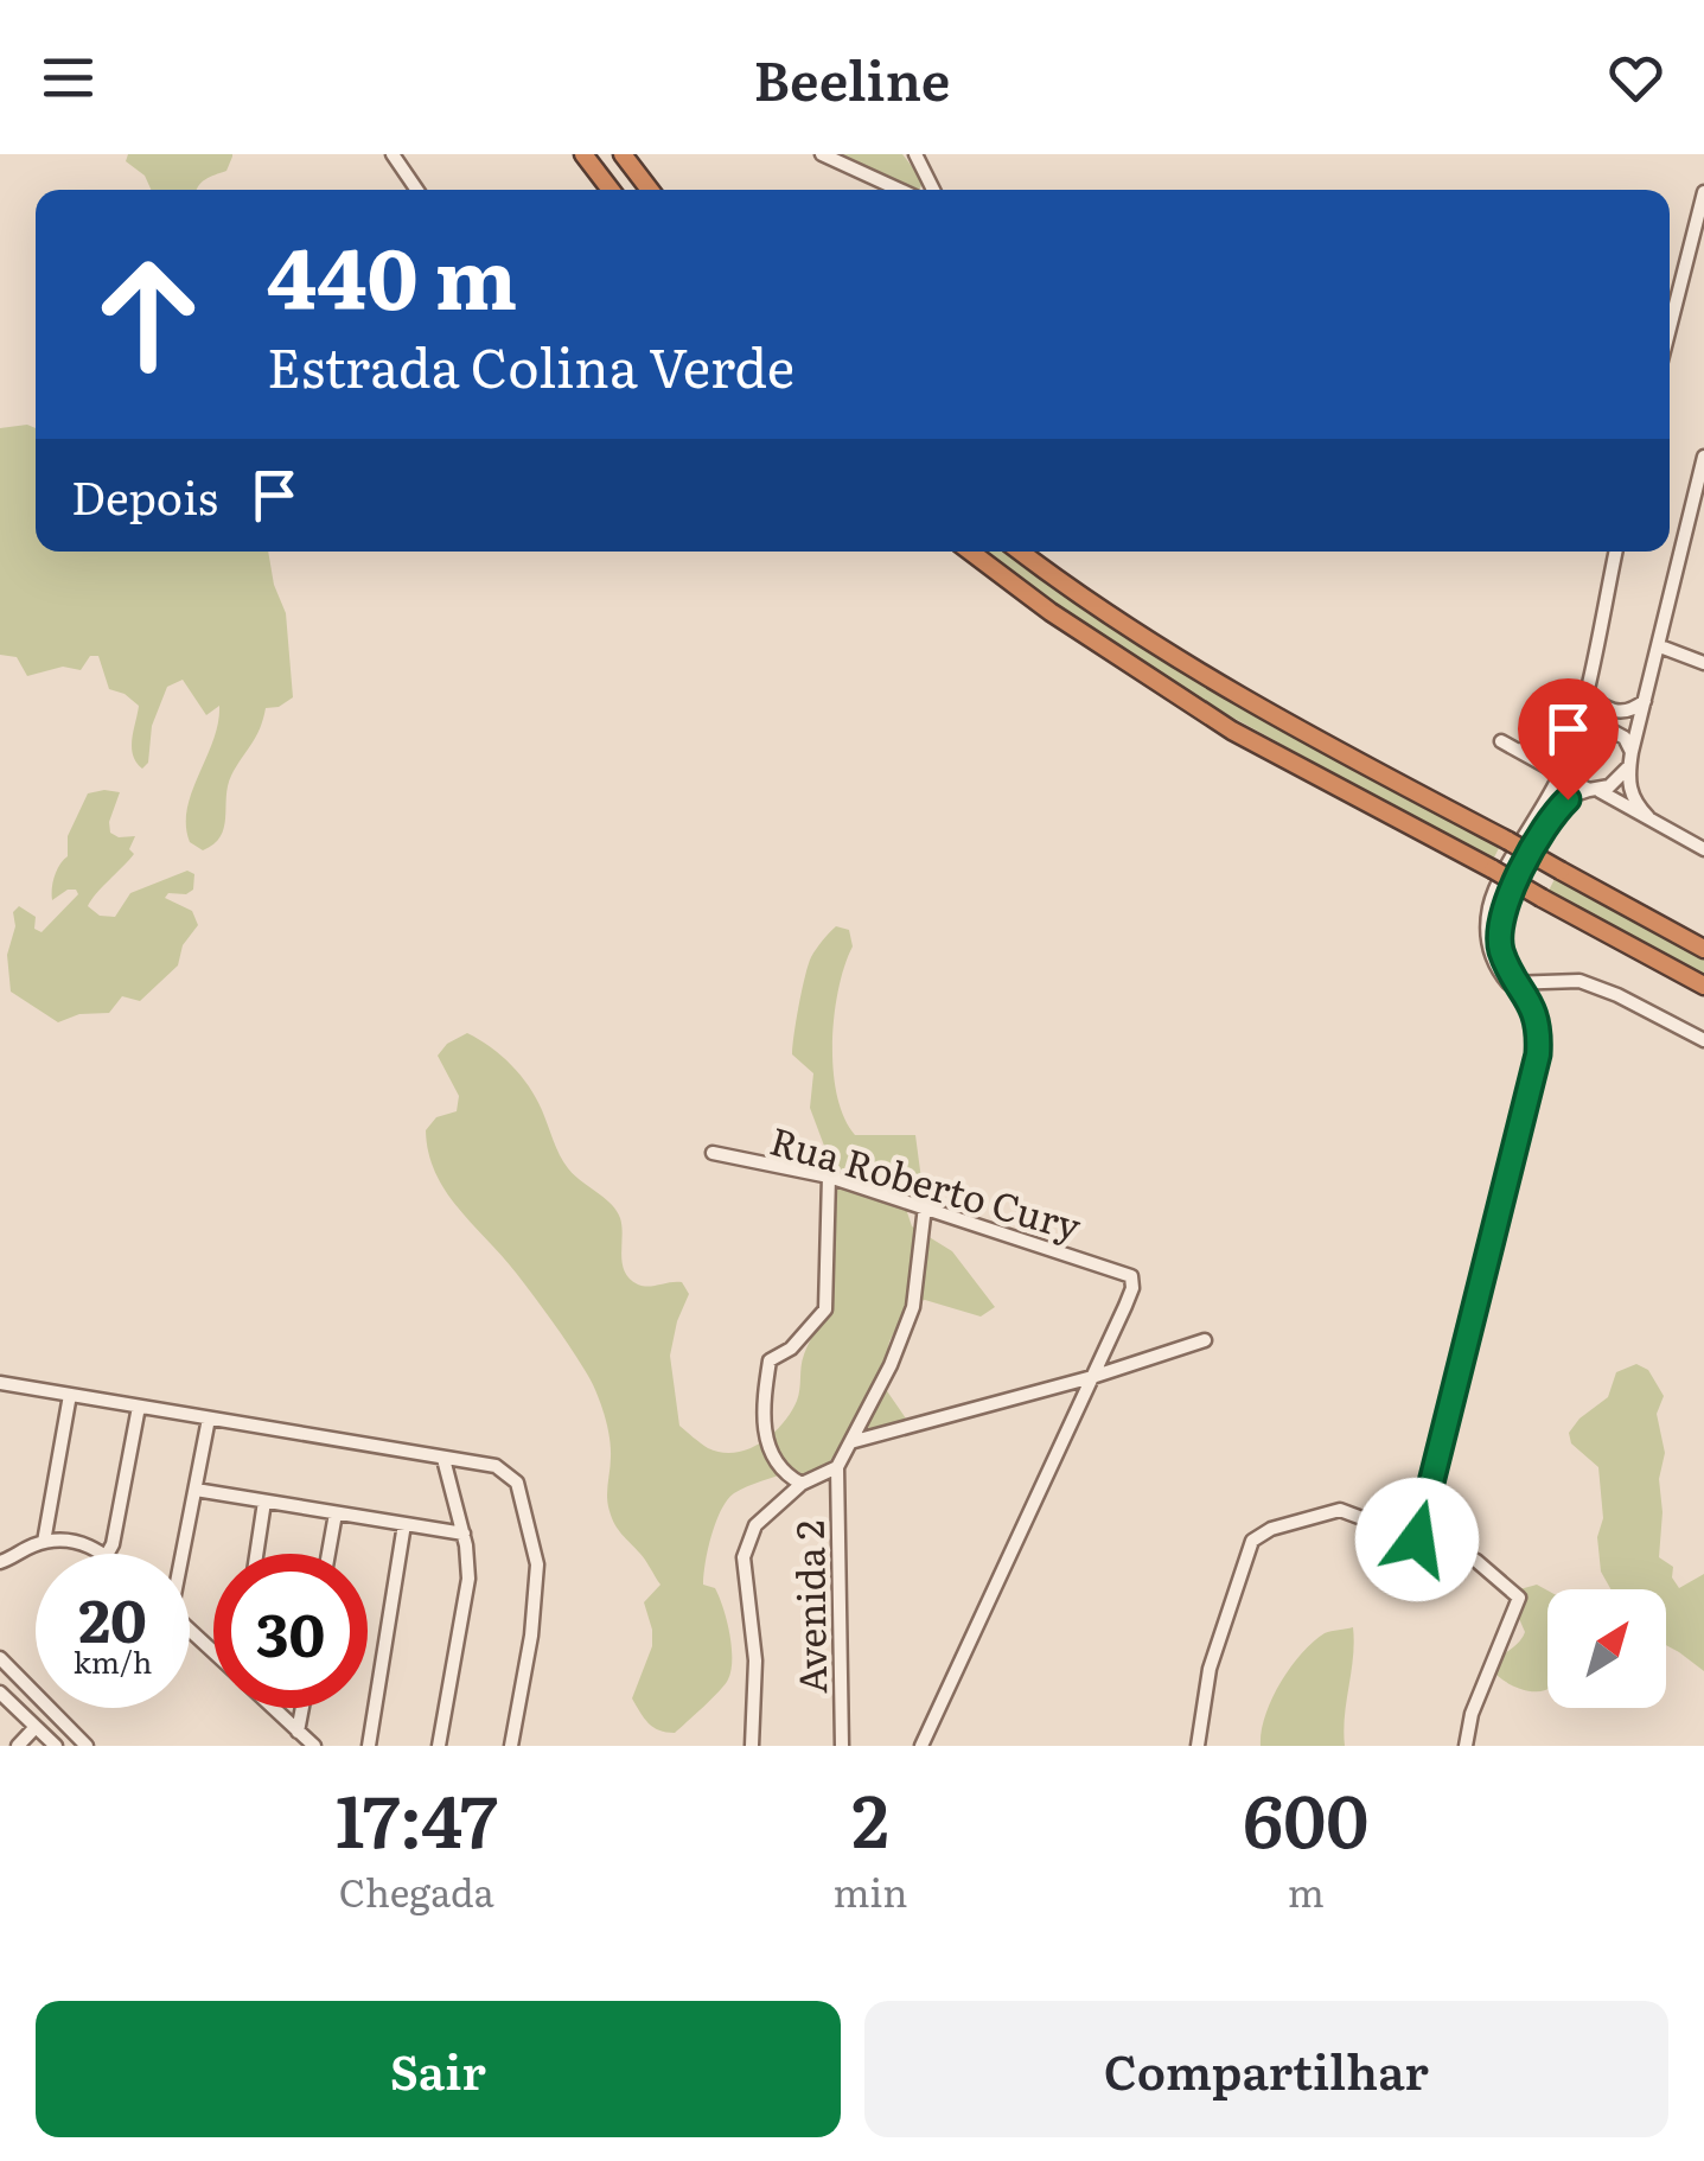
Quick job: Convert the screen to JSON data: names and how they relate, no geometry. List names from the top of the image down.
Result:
{
  "streets": {
    "street": ["Rua Roberto Cury", "Avenida 2"]
  },
  "north": "top right",
  "page": {
    "header": "Beeline",
    "turn": ["440 m", "Estrada Colina Verde"],
    "then": "Depois",
    "speed": "20 km/h",
    "limit": "30",
    "eta": [
      "17:47",
      "Chegada",
      "2",
      "min",
      "600",
      "m"
    ],
    "buttons": ["Sair", "Compartilhar"]
  }
}
